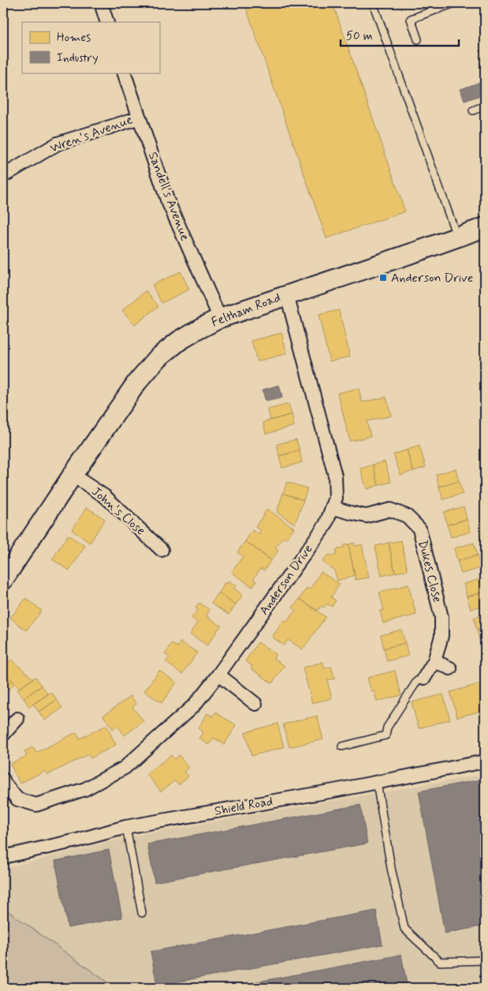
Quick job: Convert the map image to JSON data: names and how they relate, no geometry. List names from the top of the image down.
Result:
{
  "streets": {
    "main road": ["Feltham Road"],
    "street": [
      "Wren's Avenue",
      "Sandell's Avenue",
      "John's Close",
      "Dukes Close",
      "Anderson Drive",
      "Shield Road"
    ]
  },
  "crossings": [
    ["Wren's Avenue", "Sandell's Avenue"],
    ["Sandell's Avenue", "Feltham Road"],
    ["Feltham Road", "John's Close"],
    ["Feltham Road", "Anderson Drive"],
    ["Dukes Close", "Anderson Drive"]
  ],
  "places": {
    "transit": ["Anderson Drive"]
  },
  "legend": ["Homes", "Industry"],
  "scale_bar": "50 m"
}
